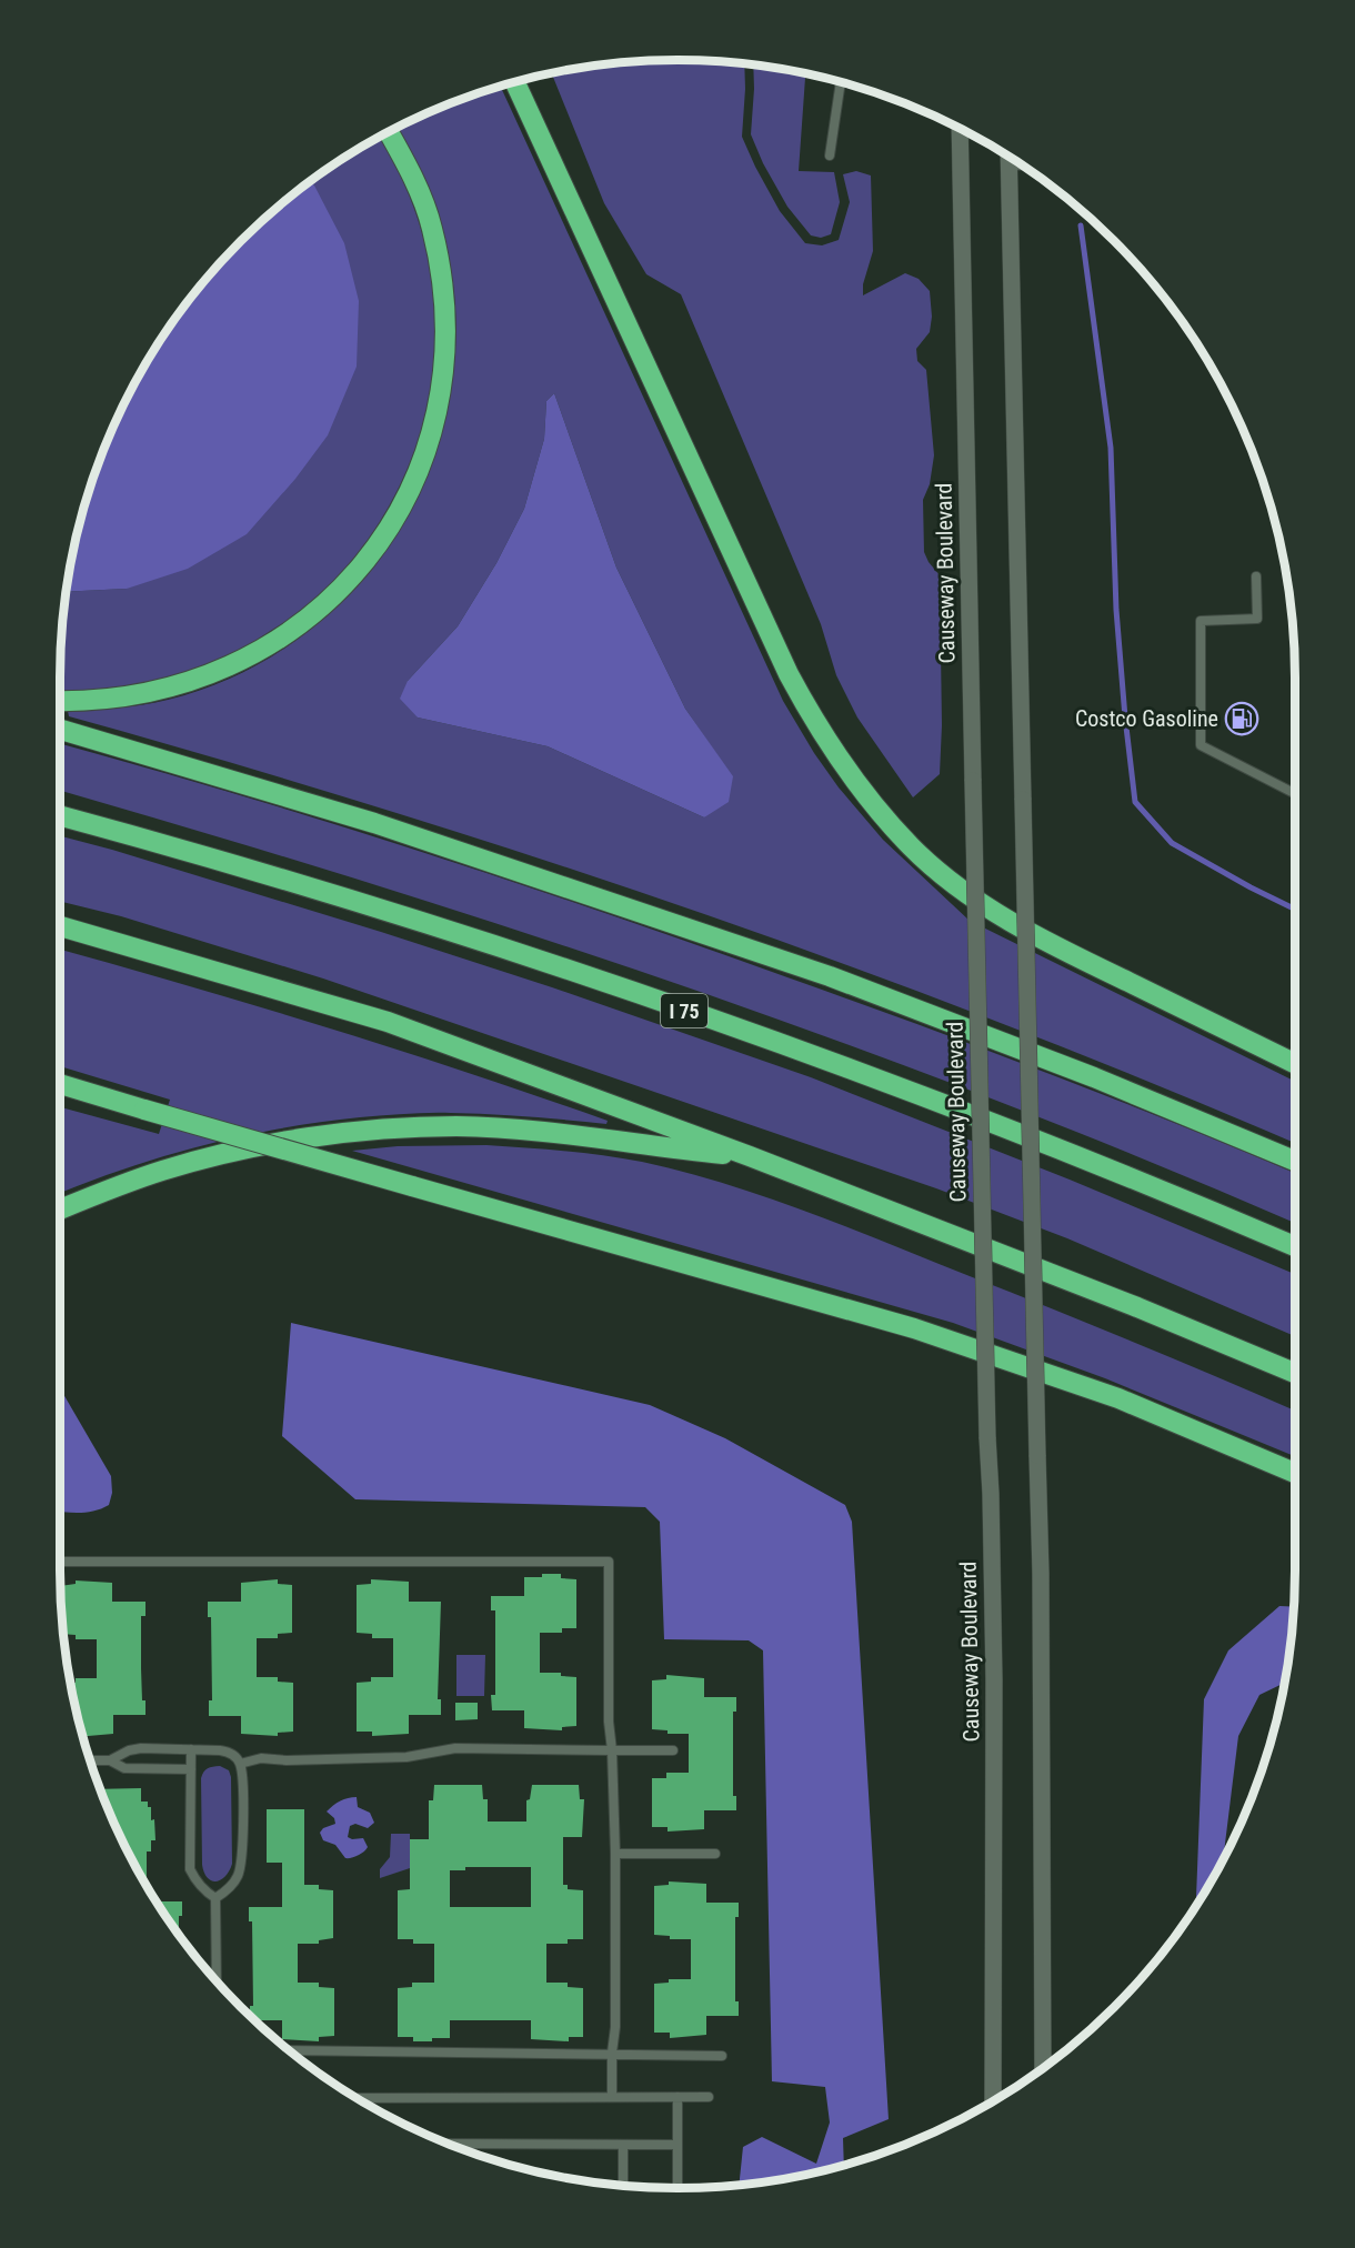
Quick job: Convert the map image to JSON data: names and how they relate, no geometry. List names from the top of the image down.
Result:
{
  "streets": {
    "highway": ["I 75"],
    "main road": ["Causeway Boulevard"]
  },
  "places": {
    "fuel station": ["Costco Gasoline"]
  }
}
